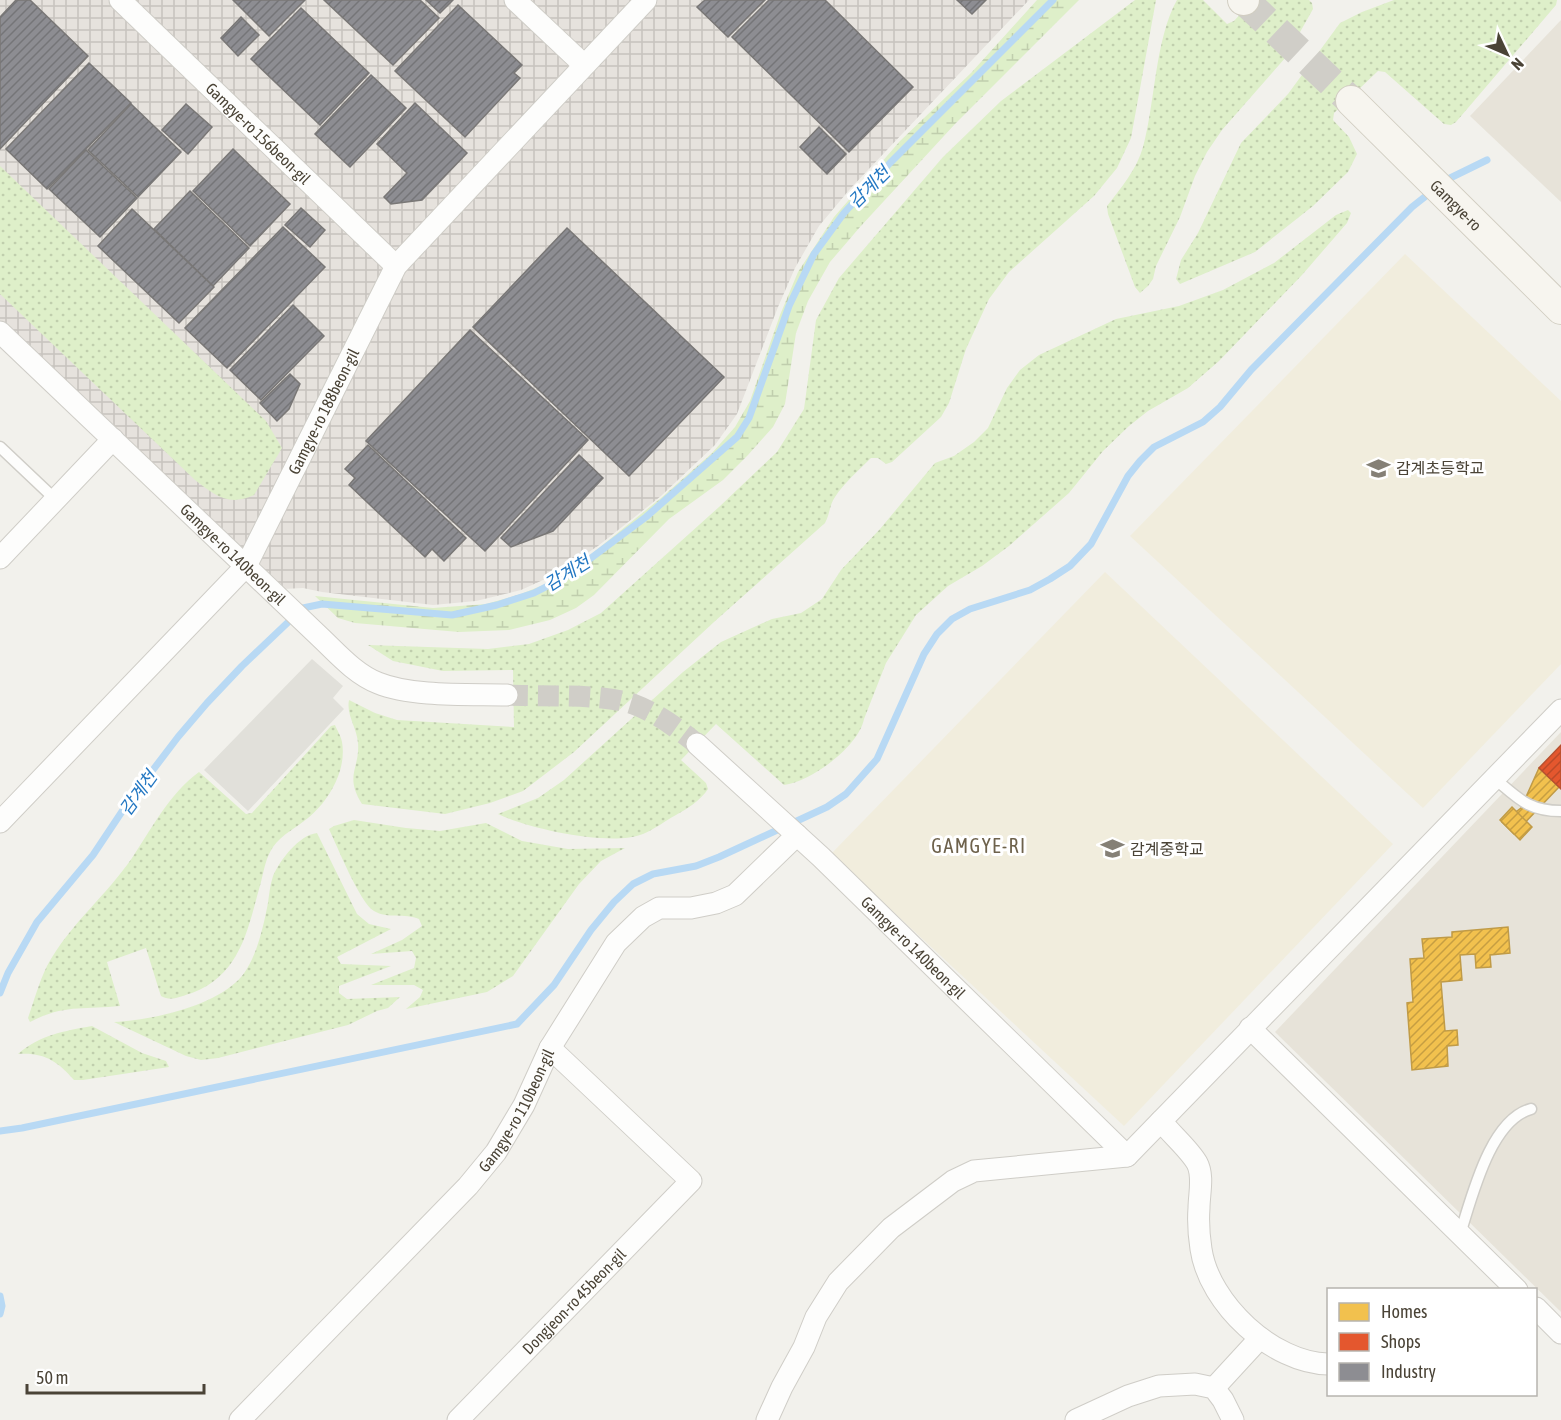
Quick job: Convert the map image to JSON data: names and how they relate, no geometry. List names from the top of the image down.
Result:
{
  "streets": {
    "main road": ["Gamgye-ro"],
    "street": [
      "Gamgye-ro 156beon-gil",
      "Gamgye-ro 188beon-gil",
      "Gamgye-ro 140beon-gil",
      "Gamgye-ro 110beon-gil",
      "Dongjeon-ro 45beon-gil"
    ]
  },
  "crossings": [
    ["Gamgye-ro 156beon-gil", "Gamgye-ro 188beon-gil"],
    ["Gamgye-ro 188beon-gil", "Gamgye-ro 140beon-gil"],
    ["Gamgye-ro 140beon-gil", "Gamgye-ro 110beon-gil"],
    ["Gamgye-ro 110beon-gil", "Dongjeon-ro 45beon-gil"]
  ],
  "districts": ["GAMGYE-RI"],
  "water": ["감계천"],
  "places": {
    "school or university": ["감계초등학교", "감계중학교"]
  },
  "legend": ["Homes", "Shops", "Industry"],
  "scale_bar": "50 m",
  "north": "bottom right"
}
